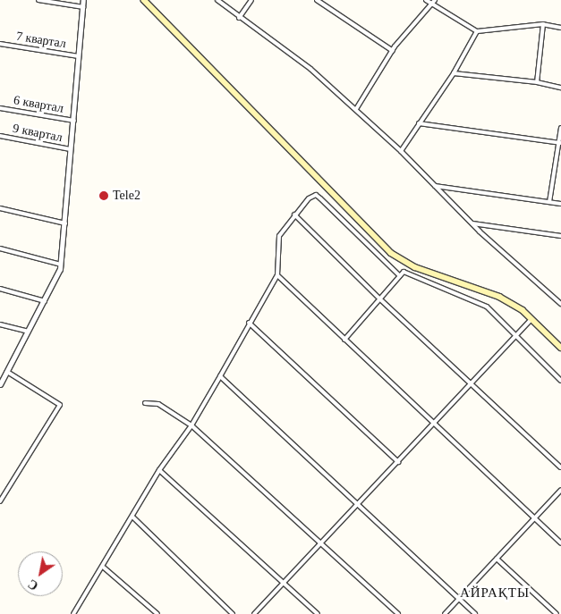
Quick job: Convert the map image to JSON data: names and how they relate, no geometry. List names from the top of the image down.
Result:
{
  "streets": {
    "street": ["7 квартал", "6 квартал", "9 квартал"]
  },
  "districts": ["АЙРАҚТЫ"],
  "places": ["Tele2"],
  "north": "bottom left"
}
